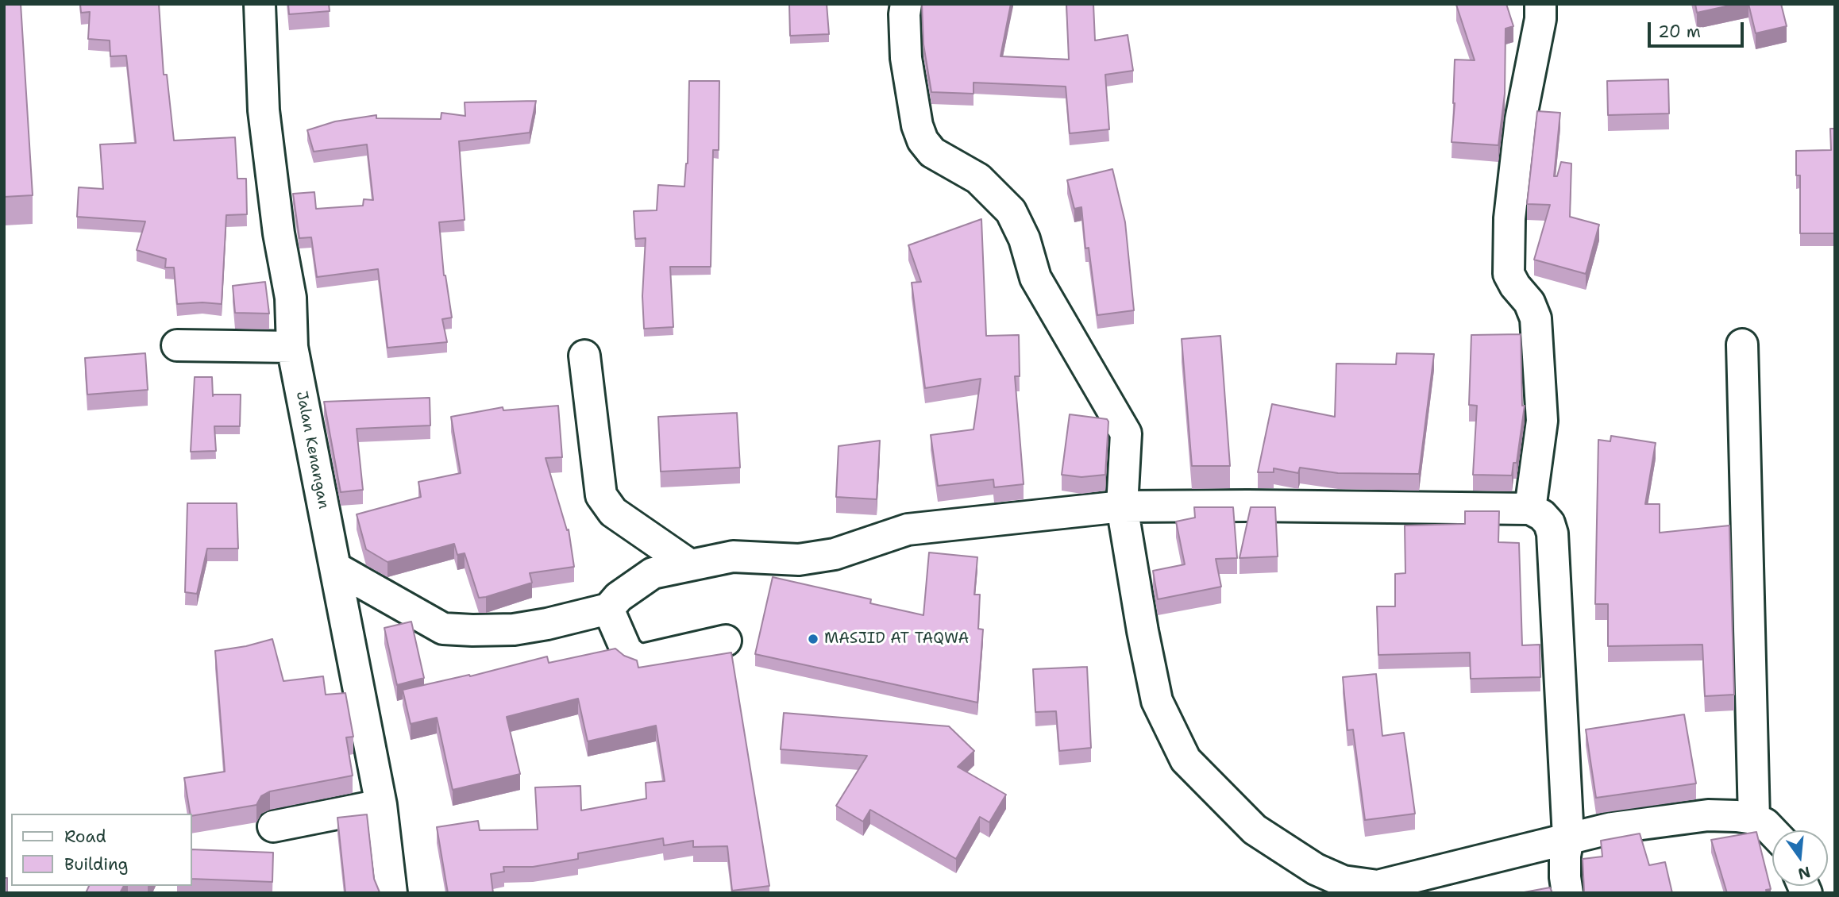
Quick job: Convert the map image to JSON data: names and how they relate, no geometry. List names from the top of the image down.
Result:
{
  "streets": {
    "street": ["Jalan Kenangan"]
  },
  "places": ["MASJID AT TAQWA"],
  "legend": ["Road", "Building"],
  "scale_bar": "20 m",
  "north": "bottom"
}
